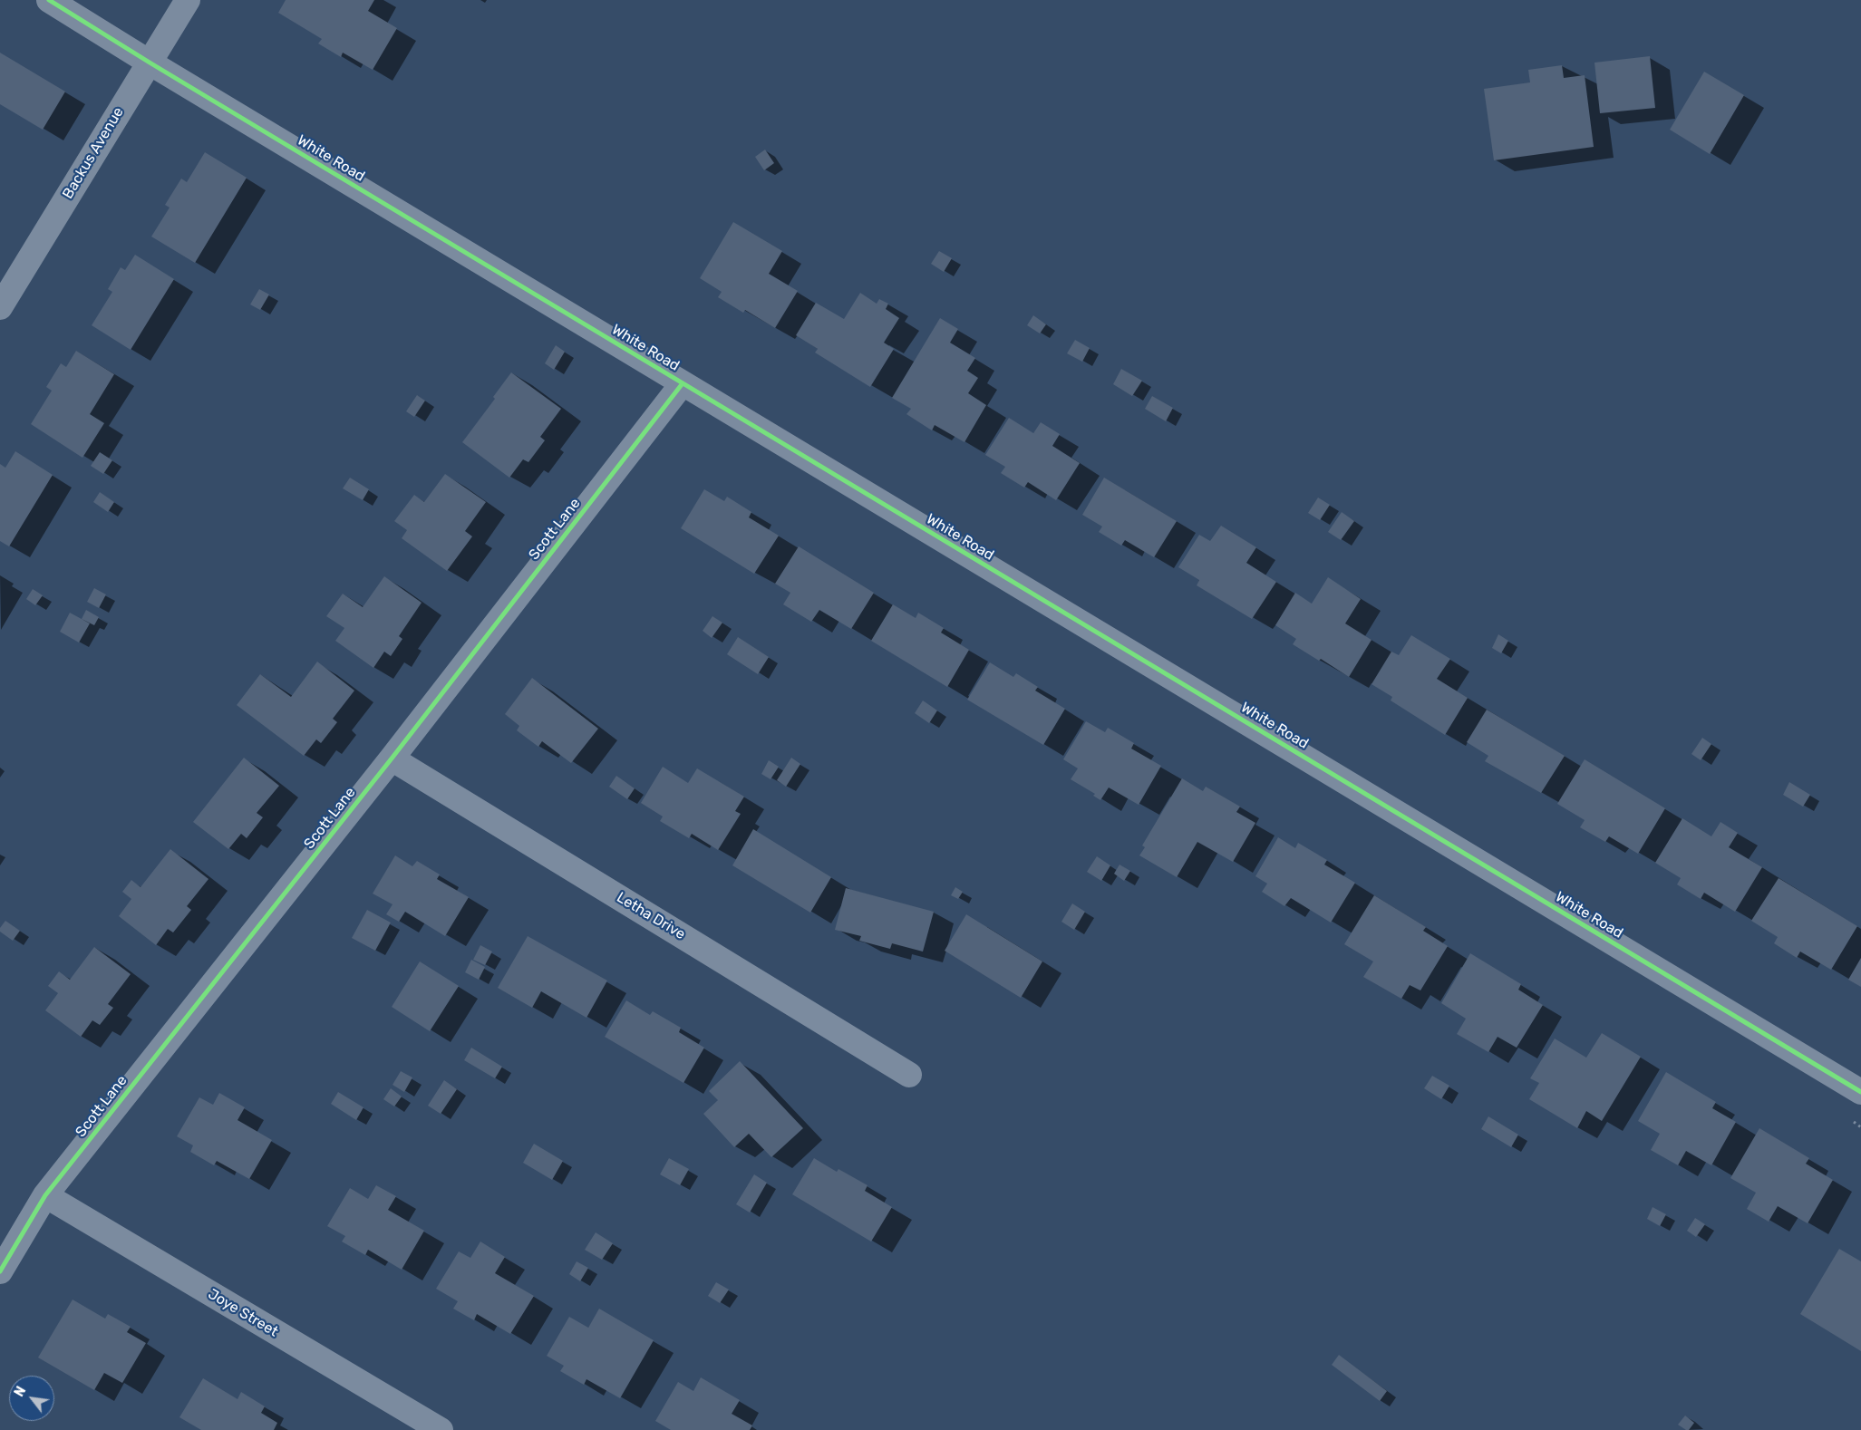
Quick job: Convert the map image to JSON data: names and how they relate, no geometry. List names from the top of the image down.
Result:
{
  "streets": {
    "street": [
      "Backus Avenue",
      "White Road",
      "Scott Lane",
      "Letha Drive",
      "Joye Street"
    ]
  },
  "crossings": [
    ["Backus Avenue", "White Road"],
    ["White Road", "Scott Lane"],
    ["Scott Lane", "Letha Drive"],
    ["Scott Lane", "Joye Street"]
  ],
  "north": "top left"
}
